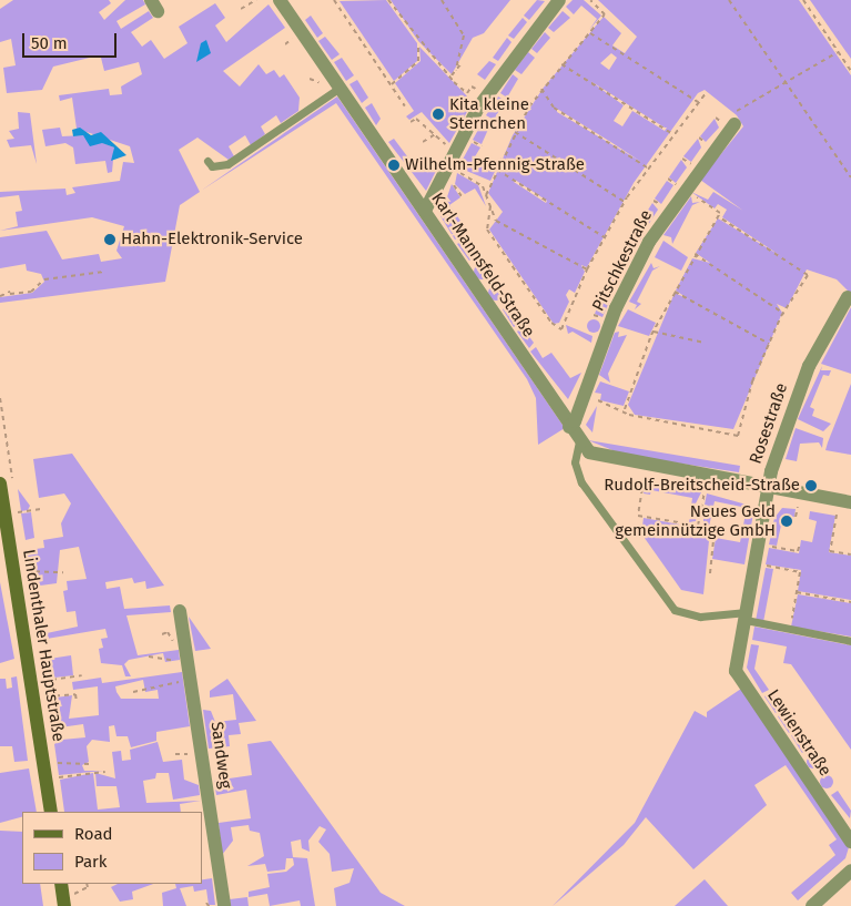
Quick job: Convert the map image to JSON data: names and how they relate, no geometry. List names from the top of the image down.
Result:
{
  "streets": {
    "street": [
      "Pitschkestraße",
      "Karl-Mannsfeld-Straße",
      "Rosestraße",
      "Lindenthaler Hauptstraße",
      "Lewienstraße",
      "Sandweg"
    ]
  },
  "crossings": [
    ["Pitschkestraße", "Karl-Mannsfeld-Straße"],
    ["Rosestraße", "Lewienstraße"]
  ],
  "places": [
    "Kita kleine Sternchen",
    "Wilhelm-Pfennig-Straße",
    "Hahn-Elektronik-Service",
    "Rudolf-Breitscheid-Straße",
    "Neues Geld gemeinnützige GmbH"
  ],
  "legend": ["Road", "Park"],
  "scale_bar": "50 m"
}
